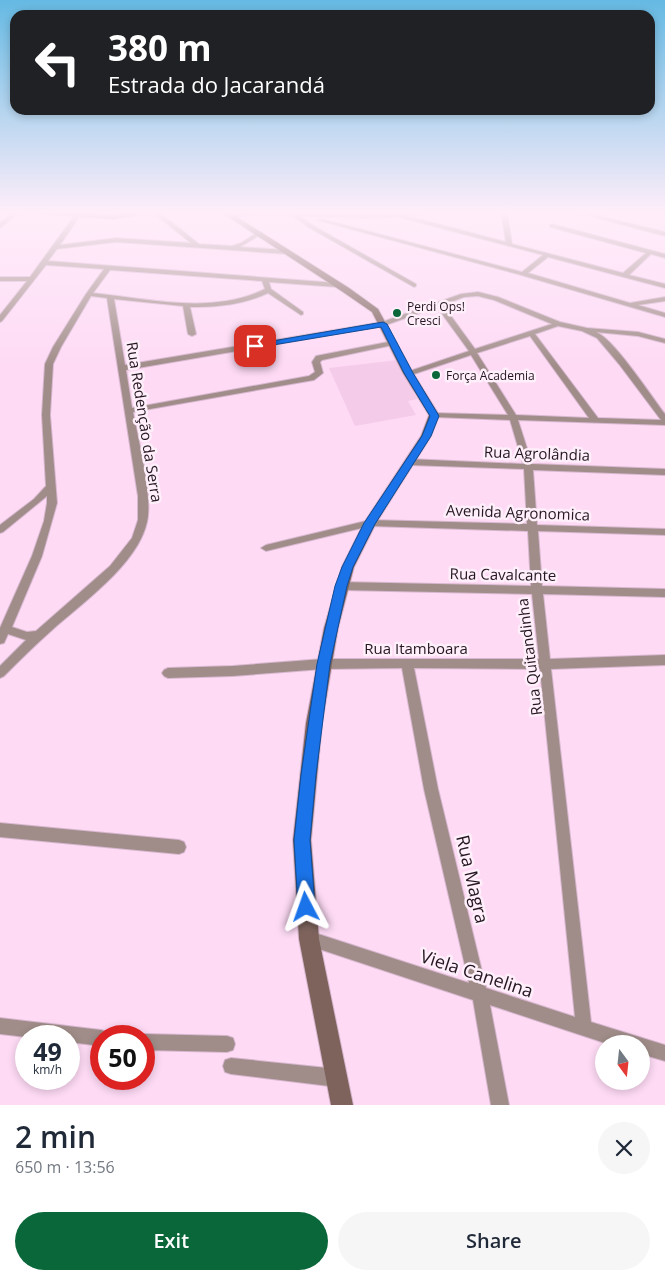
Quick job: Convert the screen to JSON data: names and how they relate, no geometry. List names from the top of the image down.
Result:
{
  "streets": {
    "street": [
      "Rua Redenção da Serra",
      "Rua Agrolândia",
      "Avenida Agronomica",
      "Rua Cavalcante",
      "Rua Itamboara",
      "Rua Quitandinha",
      "Rua Magra",
      "Viela Canelina"
    ]
  },
  "crossings": [
    ["Rua Agrolândia", "Rua Quitandinha"],
    ["Avenida Agronomica", "Rua Quitandinha"],
    ["Rua Cavalcante", "Rua Quitandinha"],
    ["Rua Itamboara", "Rua Quitandinha"],
    ["Rua Itamboara", "Rua Magra"],
    ["Rua Quitandinha", "Viela Canelina"],
    ["Rua Magra", "Viela Canelina"]
  ],
  "places": ["Perdi Ops! Cresci", "Força Academia"],
  "north": "bottom",
  "page": {
    "turn": ["380 m", "Estrada do Jacarandá"],
    "speed": "49 km/h",
    "limit": "50",
    "heading": ["2 min", "650 m · 13:56"],
    "buttons": ["Exit", "Share"]
  }
}
